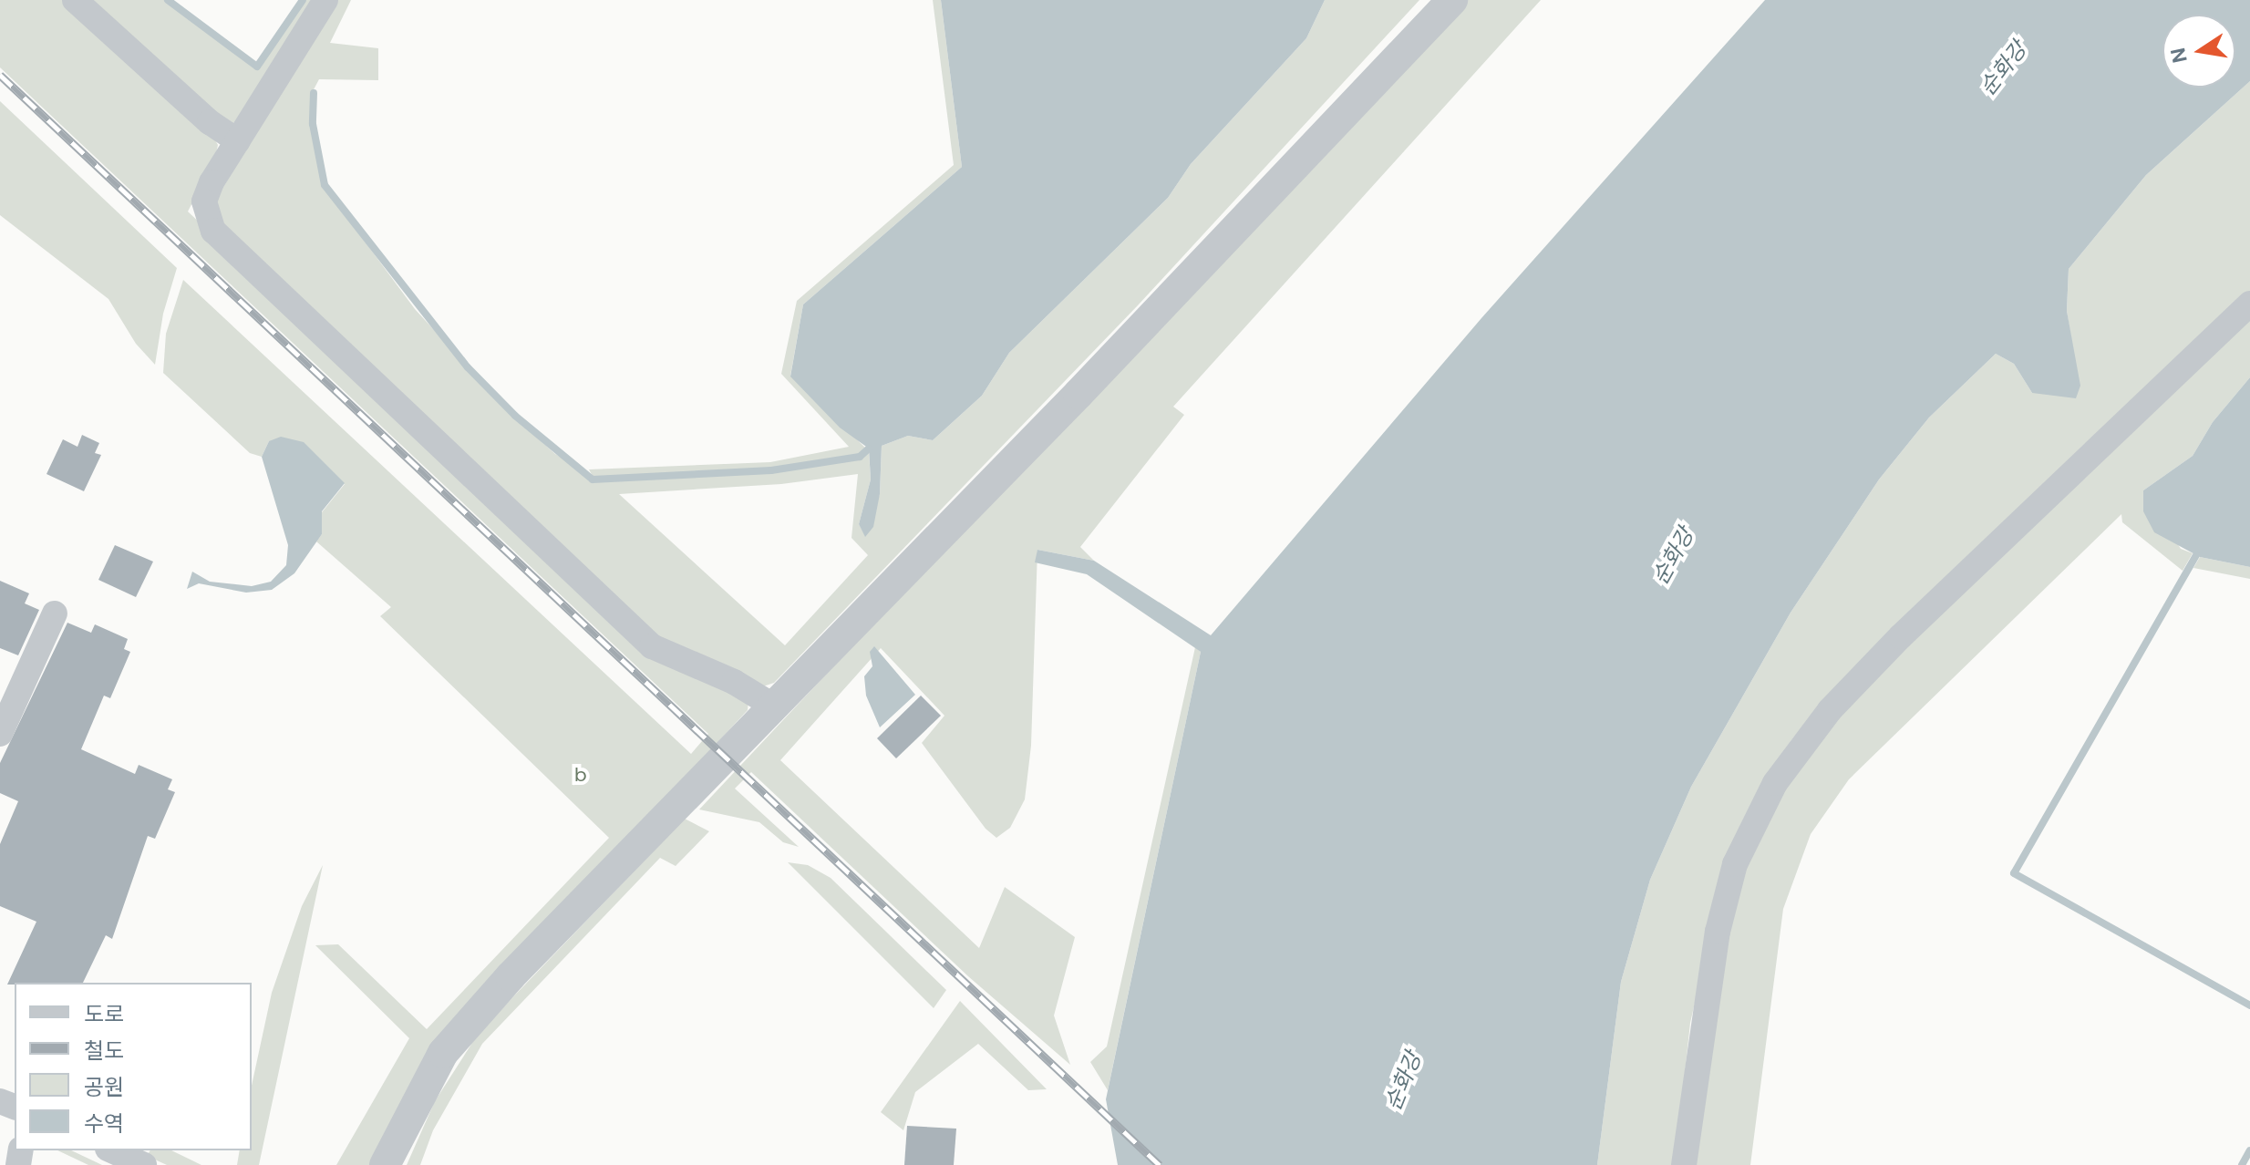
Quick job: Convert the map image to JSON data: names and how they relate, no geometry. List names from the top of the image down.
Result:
{
  "water": ["순화강"],
  "parks": ["b"],
  "legend": [
    "도로",
    "철도",
    "공원",
    "수역"
  ],
  "north": "left"
}
